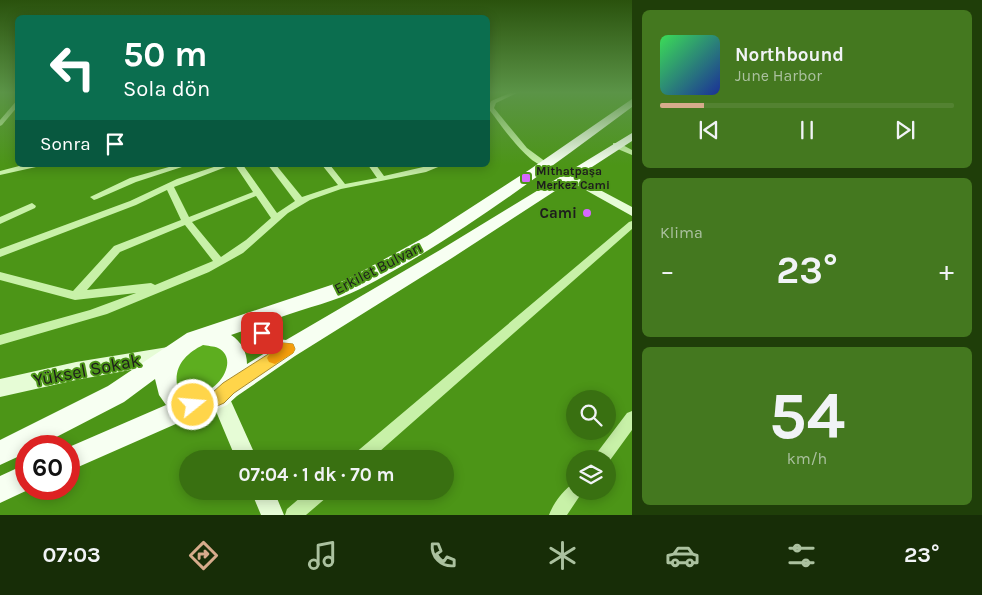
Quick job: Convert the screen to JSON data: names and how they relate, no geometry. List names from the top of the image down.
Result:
{
  "streets": {
    "main road": ["Erkilet Bulvarı"],
    "street": ["Yüksel Sokak"]
  },
  "crossings": [
    ["Erkilet Bulvarı", "Yüksel Sokak"]
  ],
  "places": {
    "transit": ["Mithatpaşa Merkez Cami"],
    "other": ["Cami"]
  },
  "page": {
    "turn": ["50 m", "Sola dön"],
    "song": ["Northbound", "June Harbor"],
    "then": "Sonra",
    "tile": [
      "Klima",
      ["54", "km/h"]
    ],
    "heat": ["−", "23°", "+"],
    "limit": "60",
    "trip": "07:04 · 1 dk · 70 m",
    "tabs": ["07:03", "23°"]
  }
}
